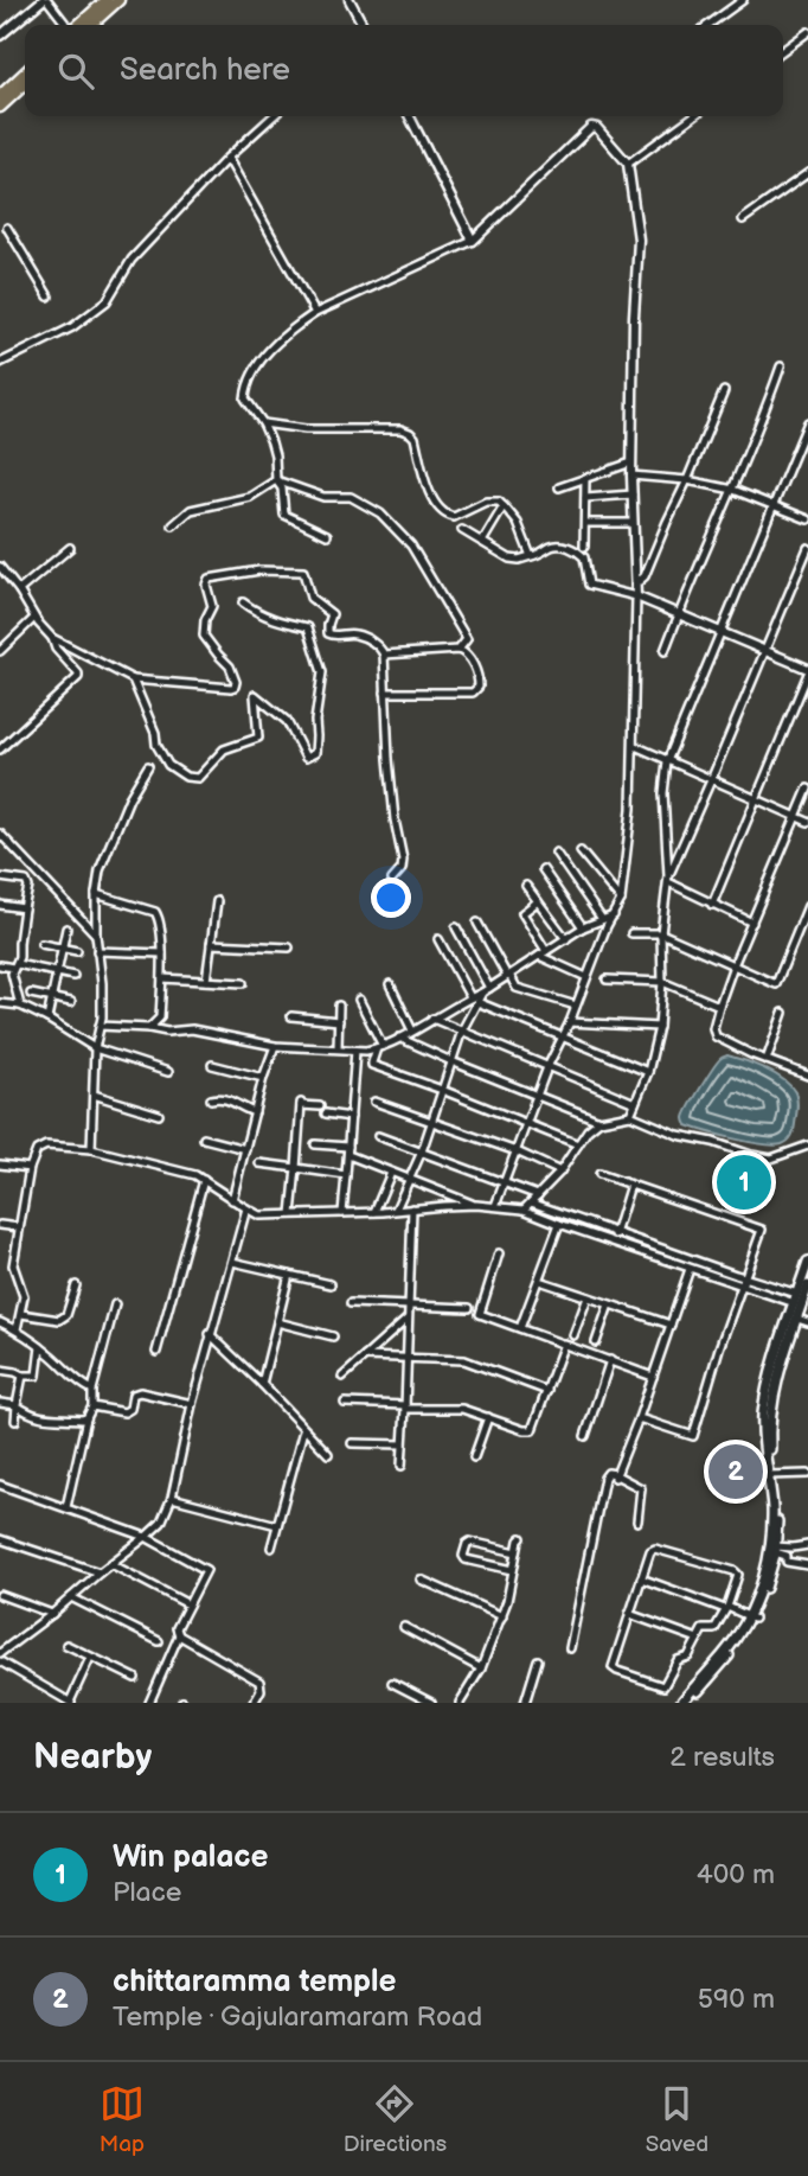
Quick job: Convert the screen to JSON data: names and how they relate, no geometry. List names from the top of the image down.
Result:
{
  "page": {
    "search": "Search here",
    "pins": ["1", "2"],
    "heading": ["Nearby", "2 results"],
    "list": [
      {
        "mark": "1",
        "name": "Win palace",
        "note": "Place",
        "value": "400 m"
      },
      {
        "mark": "2",
        "name": "chittaramma temple",
        "note": "Temple · Gajularamaram Road",
        "value": "590 m"
      }
    ],
    "nav": ["Map", "Directions", "Saved"]
  }
}
